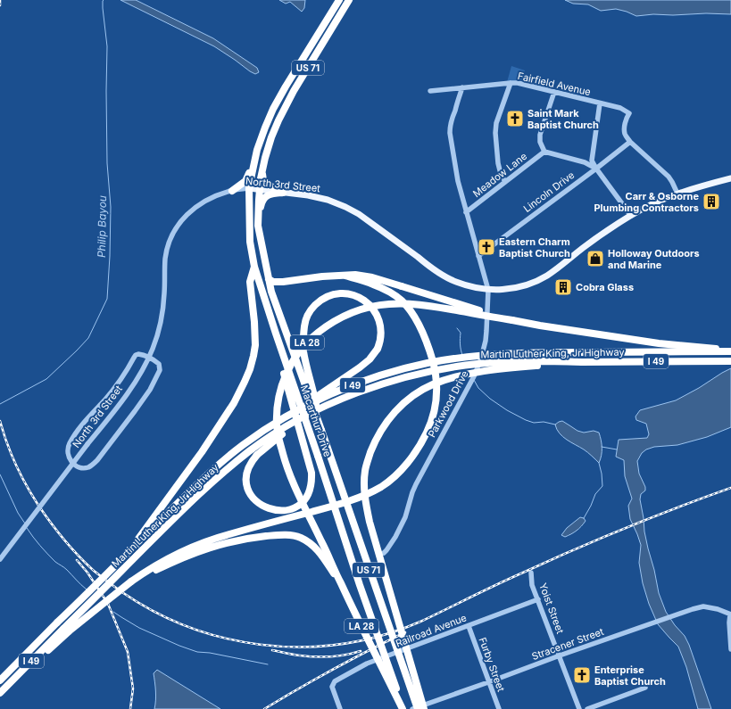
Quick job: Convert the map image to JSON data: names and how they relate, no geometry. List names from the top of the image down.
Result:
{
  "streets": {
    "highway": [
      "US 71",
      "LA 28",
      "Martin Luther King, Jr Highway",
      "I 49",
      "Macarthur Drive"
    ],
    "main road": ["North 3rd Street"],
    "street": [
      "Fairfield Avenue",
      "Meadow Lane",
      "Lincoln Drive",
      "Parkwood Drive",
      "Yoist Street",
      "Railroad Avenue",
      "Stracener Street",
      "Furby Street"
    ]
  },
  "crossings": [
    ["US 71", "Macarthur Drive"],
    ["Fairfield Avenue", "Lincoln Drive"],
    ["Fairfield Avenue", "Parkwood Drive"],
    ["Meadow Lane", "Parkwood Drive"],
    ["North 3rd Street", "Parkwood Drive"],
    ["North 3rd Street", "Macarthur Drive"],
    ["Lincoln Drive", "Parkwood Drive"],
    ["LA 28", "Macarthur Drive"],
    ["Yoist Street", "Railroad Avenue"],
    ["Yoist Street", "Stracener Street"],
    ["Railroad Avenue", "Furby Street"],
    ["Stracener Street", "Furby Street"]
  ],
  "water": ["Philip Bayou"],
  "places": {
    "church": ["Saint Mark Baptist Church", "Eastern Charm Baptist Church", "Enterprise Baptist Church"],
    "building": ["Carr & Osborne Plumbing Contractors", "Cobra Glass"],
    "shop": ["Holloway Outdoors and Marine"]
  }
}
